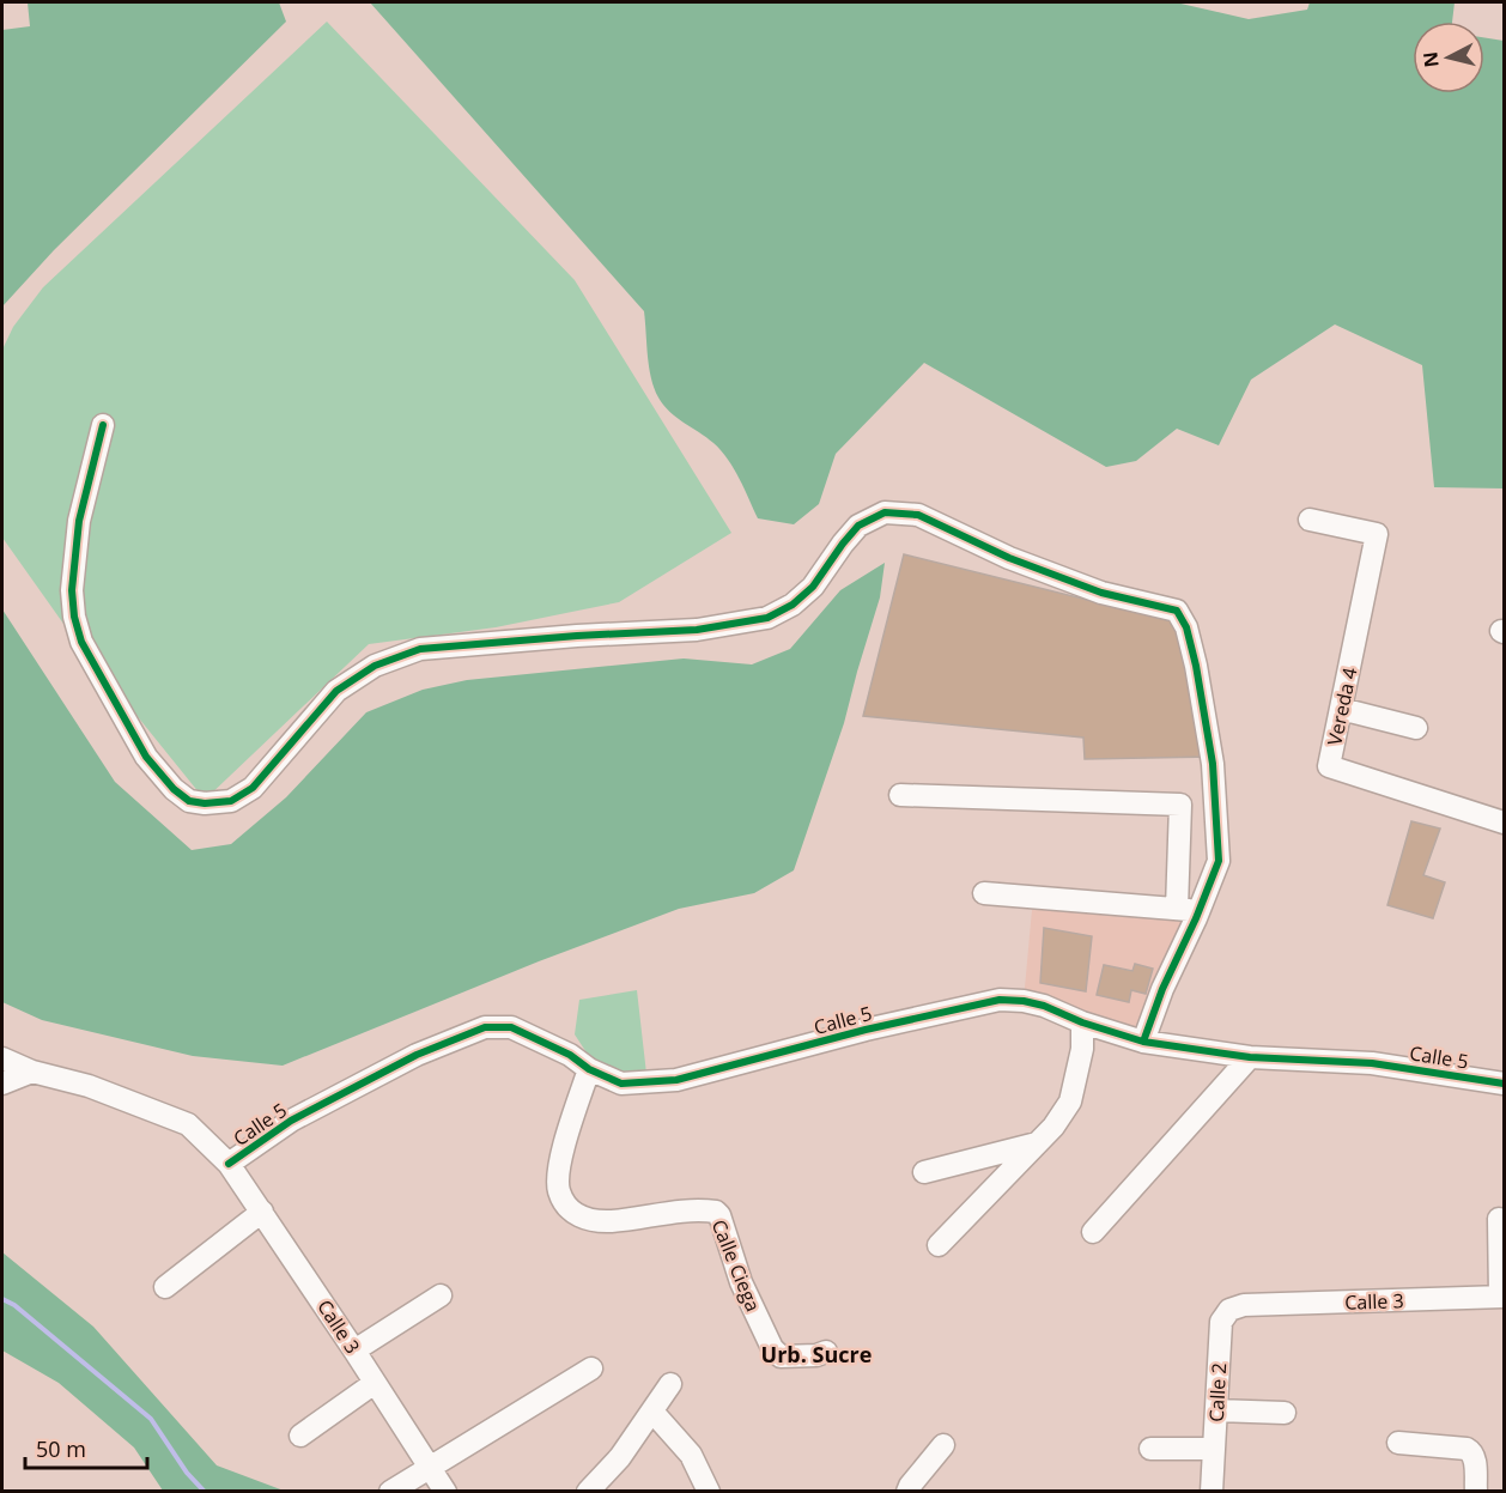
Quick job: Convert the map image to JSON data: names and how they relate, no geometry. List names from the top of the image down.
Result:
{
  "streets": {
    "street": [
      "Vereda 4",
      "Calle 5",
      "Calle Ciega",
      "Calle 3",
      "Calle 2"
    ]
  },
  "crossings": [
    ["Calle 5", "Calle Ciega"],
    ["Calle 5", "Calle 3"],
    ["Calle 3", "Calle 2"]
  ],
  "districts": ["Urb. Sucre"],
  "scale_bar": "50 m",
  "north": "left"
}
